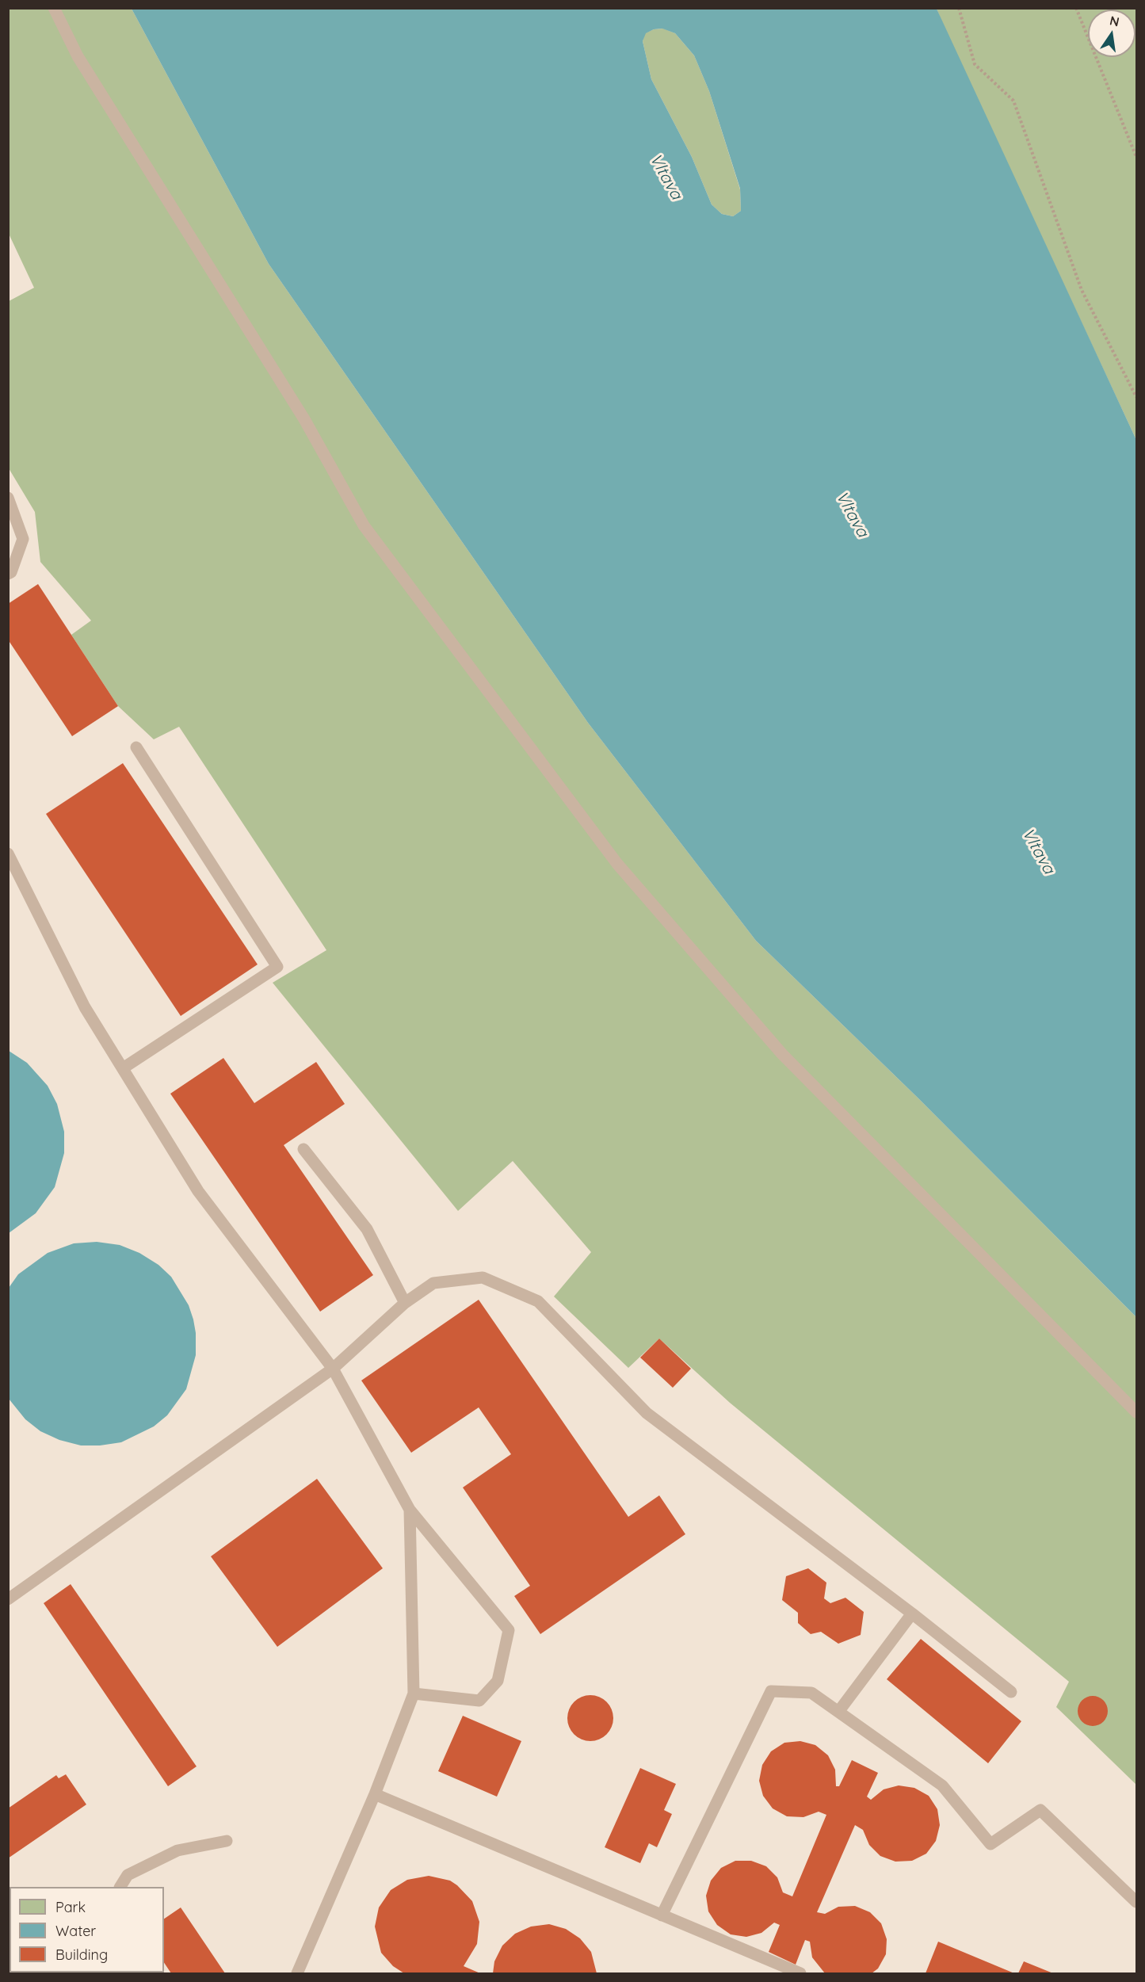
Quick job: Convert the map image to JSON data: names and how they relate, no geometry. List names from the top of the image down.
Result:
{
  "water": ["Vltava"],
  "legend": ["Park", "Water", "Building"],
  "north": "top"
}
